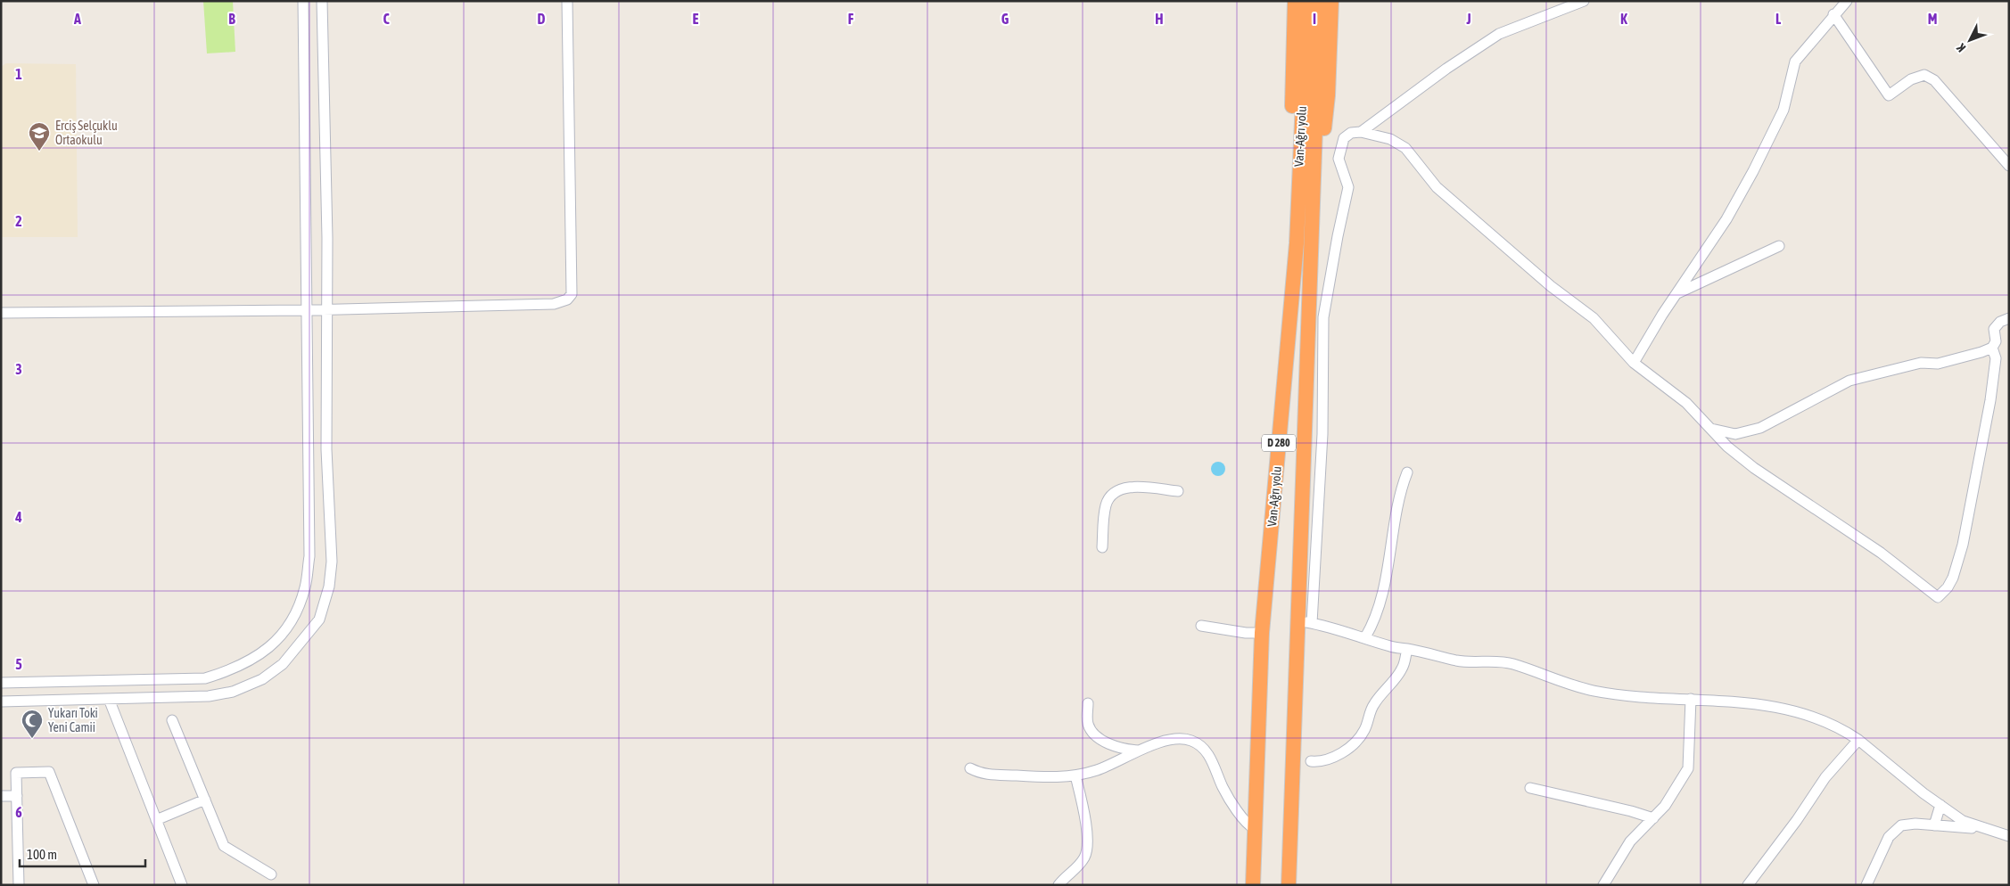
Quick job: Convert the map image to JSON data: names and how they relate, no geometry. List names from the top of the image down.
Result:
{
  "streets": {
    "highway": ["Van-Ağrı yolu", "D 280"]
  },
  "places": {
    "school or university": ["Erciş Selçuklu Ortaokulu"],
    "mosque": ["Yukarı Toki Yeni Camii"]
  },
  "scale_bar": "100 m",
  "north": "bottom left",
  "grid": {
    "columns": [
      "A",
      "B",
      "C",
      "D",
      "E",
      "F",
      "G",
      "H",
      "I",
      "J",
      "K",
      "L",
      "M"
    ],
    "rows": [
      "1",
      "2",
      "3",
      "4",
      "5",
      "6"
    ]
  }
}
